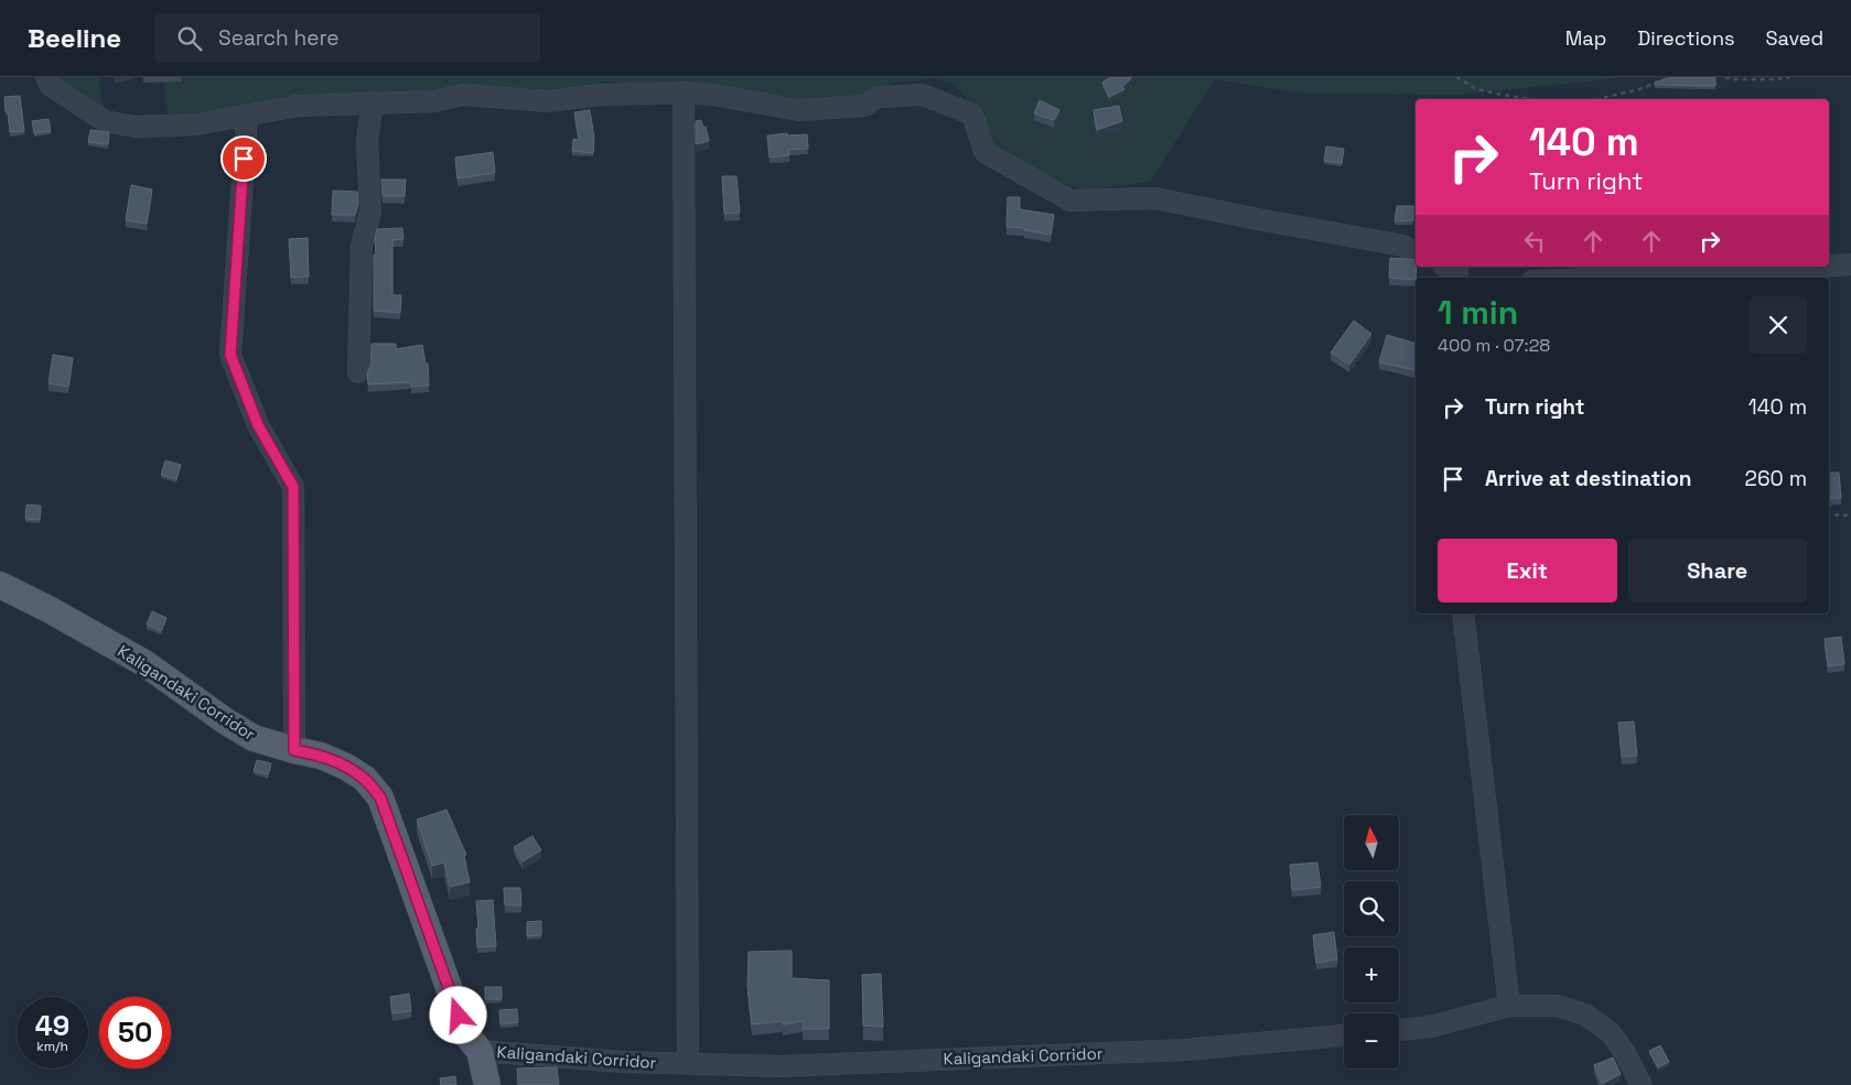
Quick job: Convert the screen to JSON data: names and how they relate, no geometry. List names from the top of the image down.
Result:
{
  "streets": {
    "main road": ["Kaligandaki Corridor"]
  },
  "north": "top",
  "page": {
    "header": "Beeline",
    "search": "Search here",
    "nav": ["Map", "Directions", "Saved"],
    "turn": ["140 m", "Turn right"],
    "heading": ["1 min", "400 m · 07:28"],
    "list": [
      {
        "name": "Turn right",
        "value": "140 m"
      },
      {
        "name": "Arrive at destination",
        "value": "260 m"
      }
    ],
    "buttons": ["Exit", "Share"],
    "map_buttons": ["+", "−"],
    "speed": "49 km/h",
    "limit": "50"
  }
}
